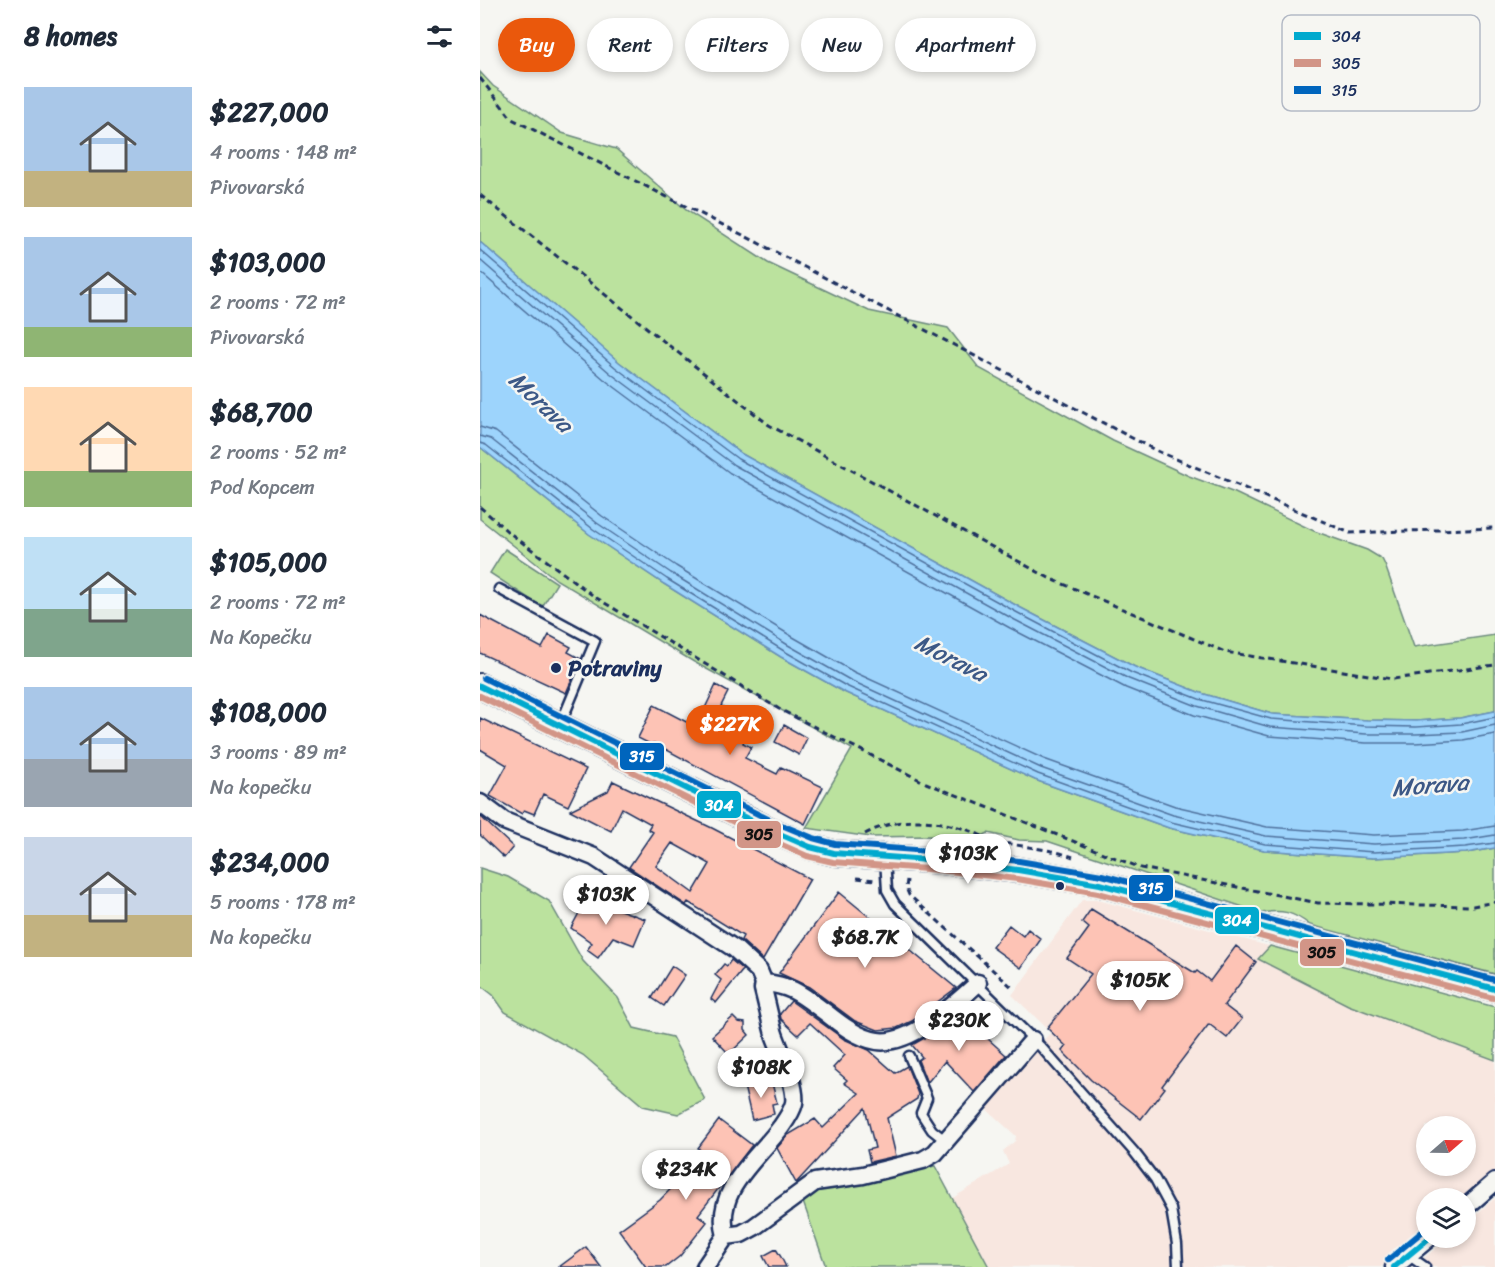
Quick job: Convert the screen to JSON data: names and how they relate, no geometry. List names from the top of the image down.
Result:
{
  "water": ["Morava"],
  "places": ["Potraviny"],
  "lines": ["transit line 315", "transit line 304", "transit line 305"],
  "legend": ["304", "305", "315"],
  "north": "right",
  "page": {
    "heading": "8 homes",
    "chip": [
      "Buy",
      "Rent",
      "Filters",
      "New",
      "Apartment"
    ],
    "list": [
      {
        "name": "$227,000",
        "note": "4 rooms · 148 m² · Pivovarská"
      },
      {
        "name": "$103,000",
        "note": "2 rooms · 72 m² · Pivovarská"
      },
      {
        "name": "$68,700",
        "note": "2 rooms · 52 m² · Pod Kopcem"
      },
      {
        "name": "$105,000",
        "note": "2 rooms · 72 m² · Na Kopečku"
      },
      {
        "name": "$108,000",
        "note": "3 rooms · 89 m² · Na kopečku"
      },
      {
        "name": "$234,000",
        "note": "5 rooms · 178 m² · Na kopečku"
      }
    ],
    "price": [
      "$227K",
      "$103K",
      "$103K",
      "$68.7K",
      "$105K",
      "$230K",
      "$108K",
      "$234K"
    ]
  }
}
